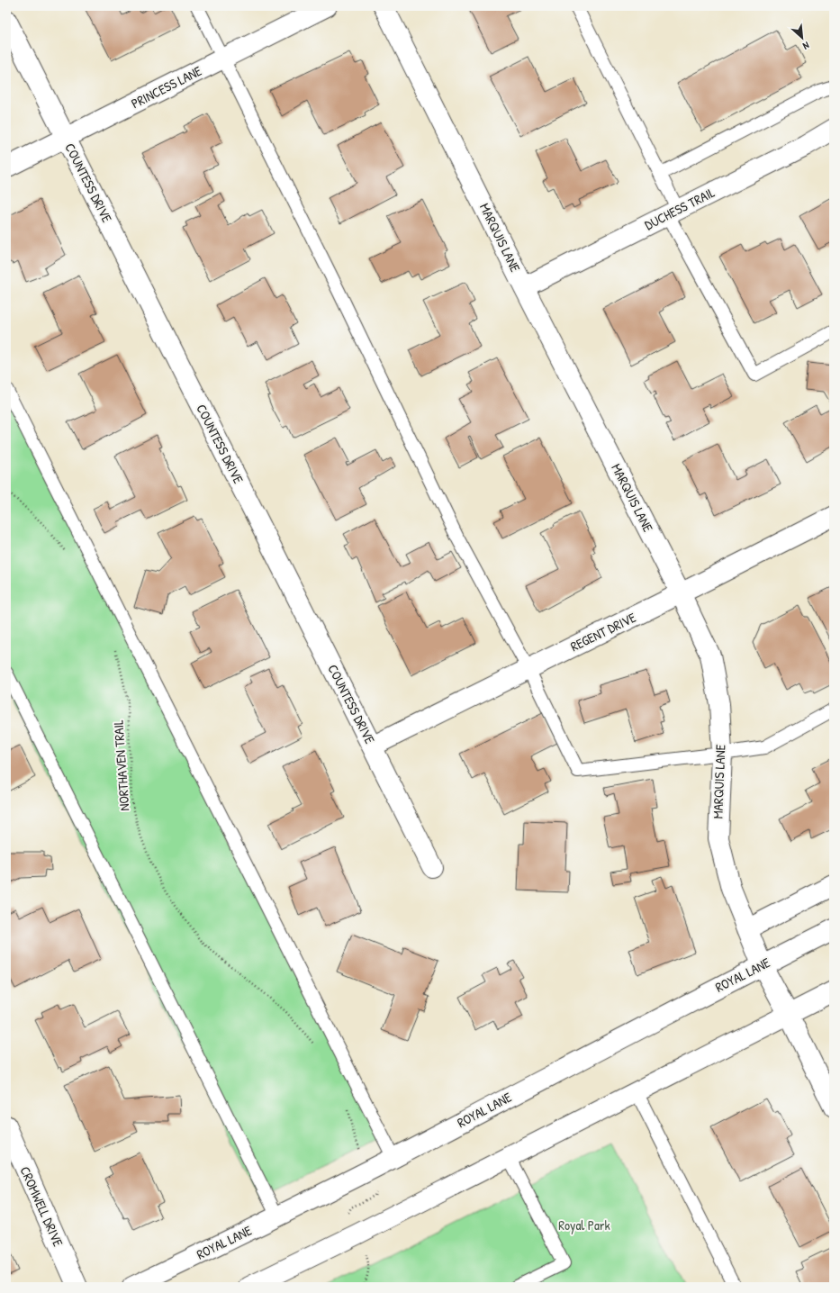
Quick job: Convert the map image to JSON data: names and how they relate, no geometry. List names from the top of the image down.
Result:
{
  "streets": {
    "street": [
      "PRINCESS LANE",
      "COUNTESS DRIVE",
      "DUCHESS TRAIL",
      "MARQUIS LANE",
      "REGENT DRIVE",
      "ROYAL LANE",
      "CROMWELL DRIVE"
    ],
    "path": ["NORTHAVEN TRAIL"]
  },
  "crossings": [
    ["PRINCESS LANE", "COUNTESS DRIVE"],
    ["COUNTESS DRIVE", "REGENT DRIVE"],
    ["DUCHESS TRAIL", "MARQUIS LANE"],
    ["MARQUIS LANE", "REGENT DRIVE"],
    ["MARQUIS LANE", "ROYAL LANE"]
  ],
  "parks": ["Royal Park"],
  "north": "bottom right"
}
